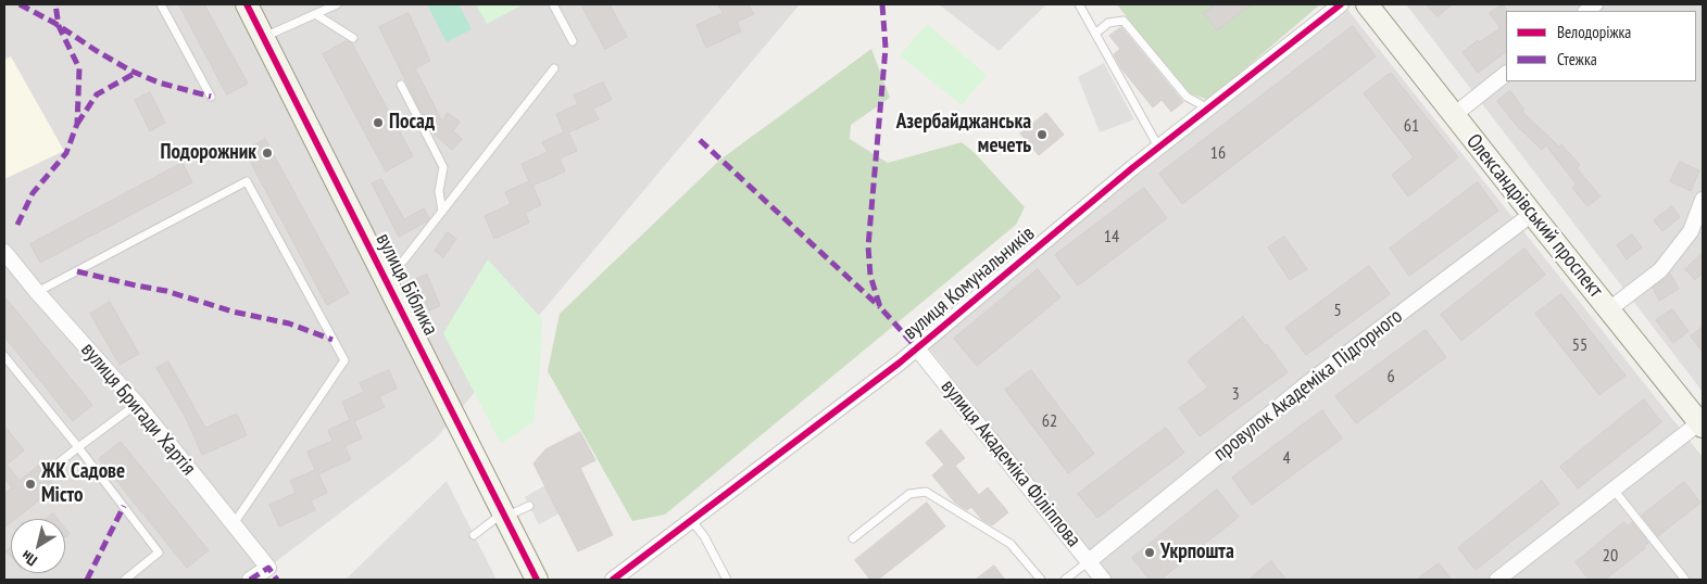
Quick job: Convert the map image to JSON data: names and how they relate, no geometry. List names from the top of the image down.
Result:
{
  "streets": {
    "street": [
      "Олександрівський проспект",
      "вулиця Комунальників",
      "вулиця Біблика",
      "провулок Академіка Підгорного",
      "вулиця Бригади Хартія",
      "вулиця Академіка Філіппова"
    ]
  },
  "crossings": [
    ["Олександрівський проспект", "провулок Академіка Підгорного"],
    ["вулиця Комунальників", "вулиця Академіка Філіппова"],
    ["провулок Академіка Підгорного", "вулиця Академіка Філіппова"]
  ],
  "places": [
    "Посад",
    "Азербайджанська мечеть",
    "Подорожник",
    "ЖК Садове Місто",
    "Укрпошта"
  ],
  "house_numbers": [
    "61",
    "16",
    "14",
    "5",
    "55",
    "6",
    "3",
    "62",
    "4",
    "20"
  ],
  "legend": ["Велодоріжка", "Стежка"],
  "north": "bottom left"
}
